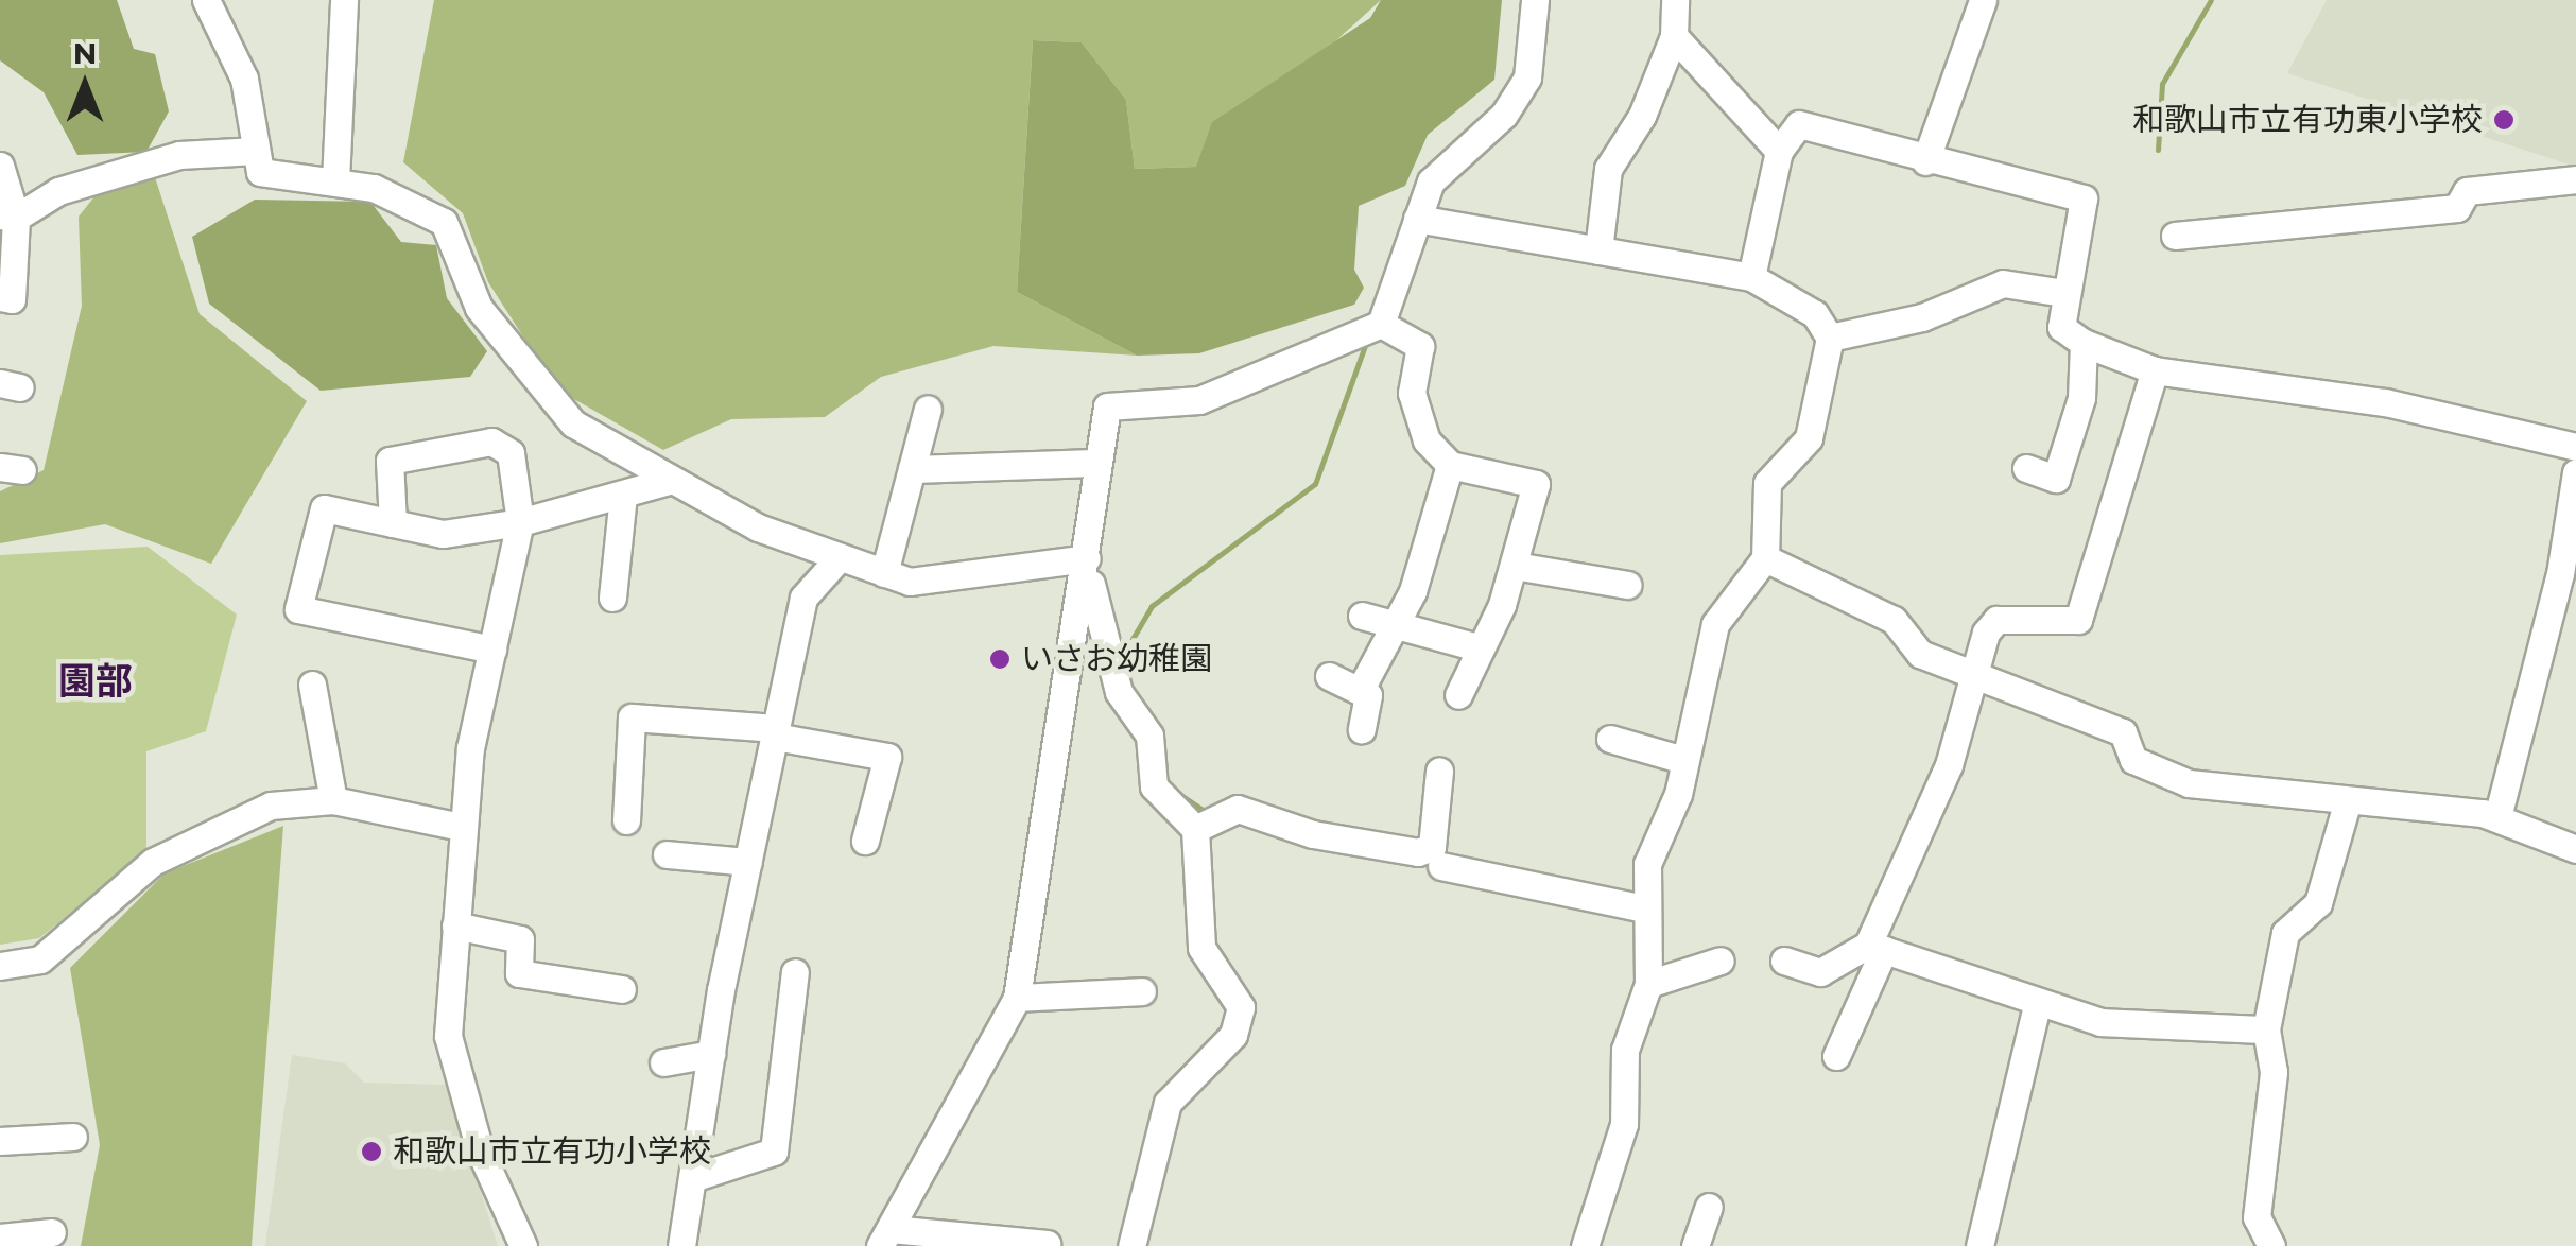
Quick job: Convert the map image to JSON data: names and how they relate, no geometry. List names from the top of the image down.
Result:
{
  "districts": ["園部"],
  "places": ["和歌山市立有功東小学校", "いさお幼稚園", "和歌山市立有功小学校"],
  "north": "top"
}
